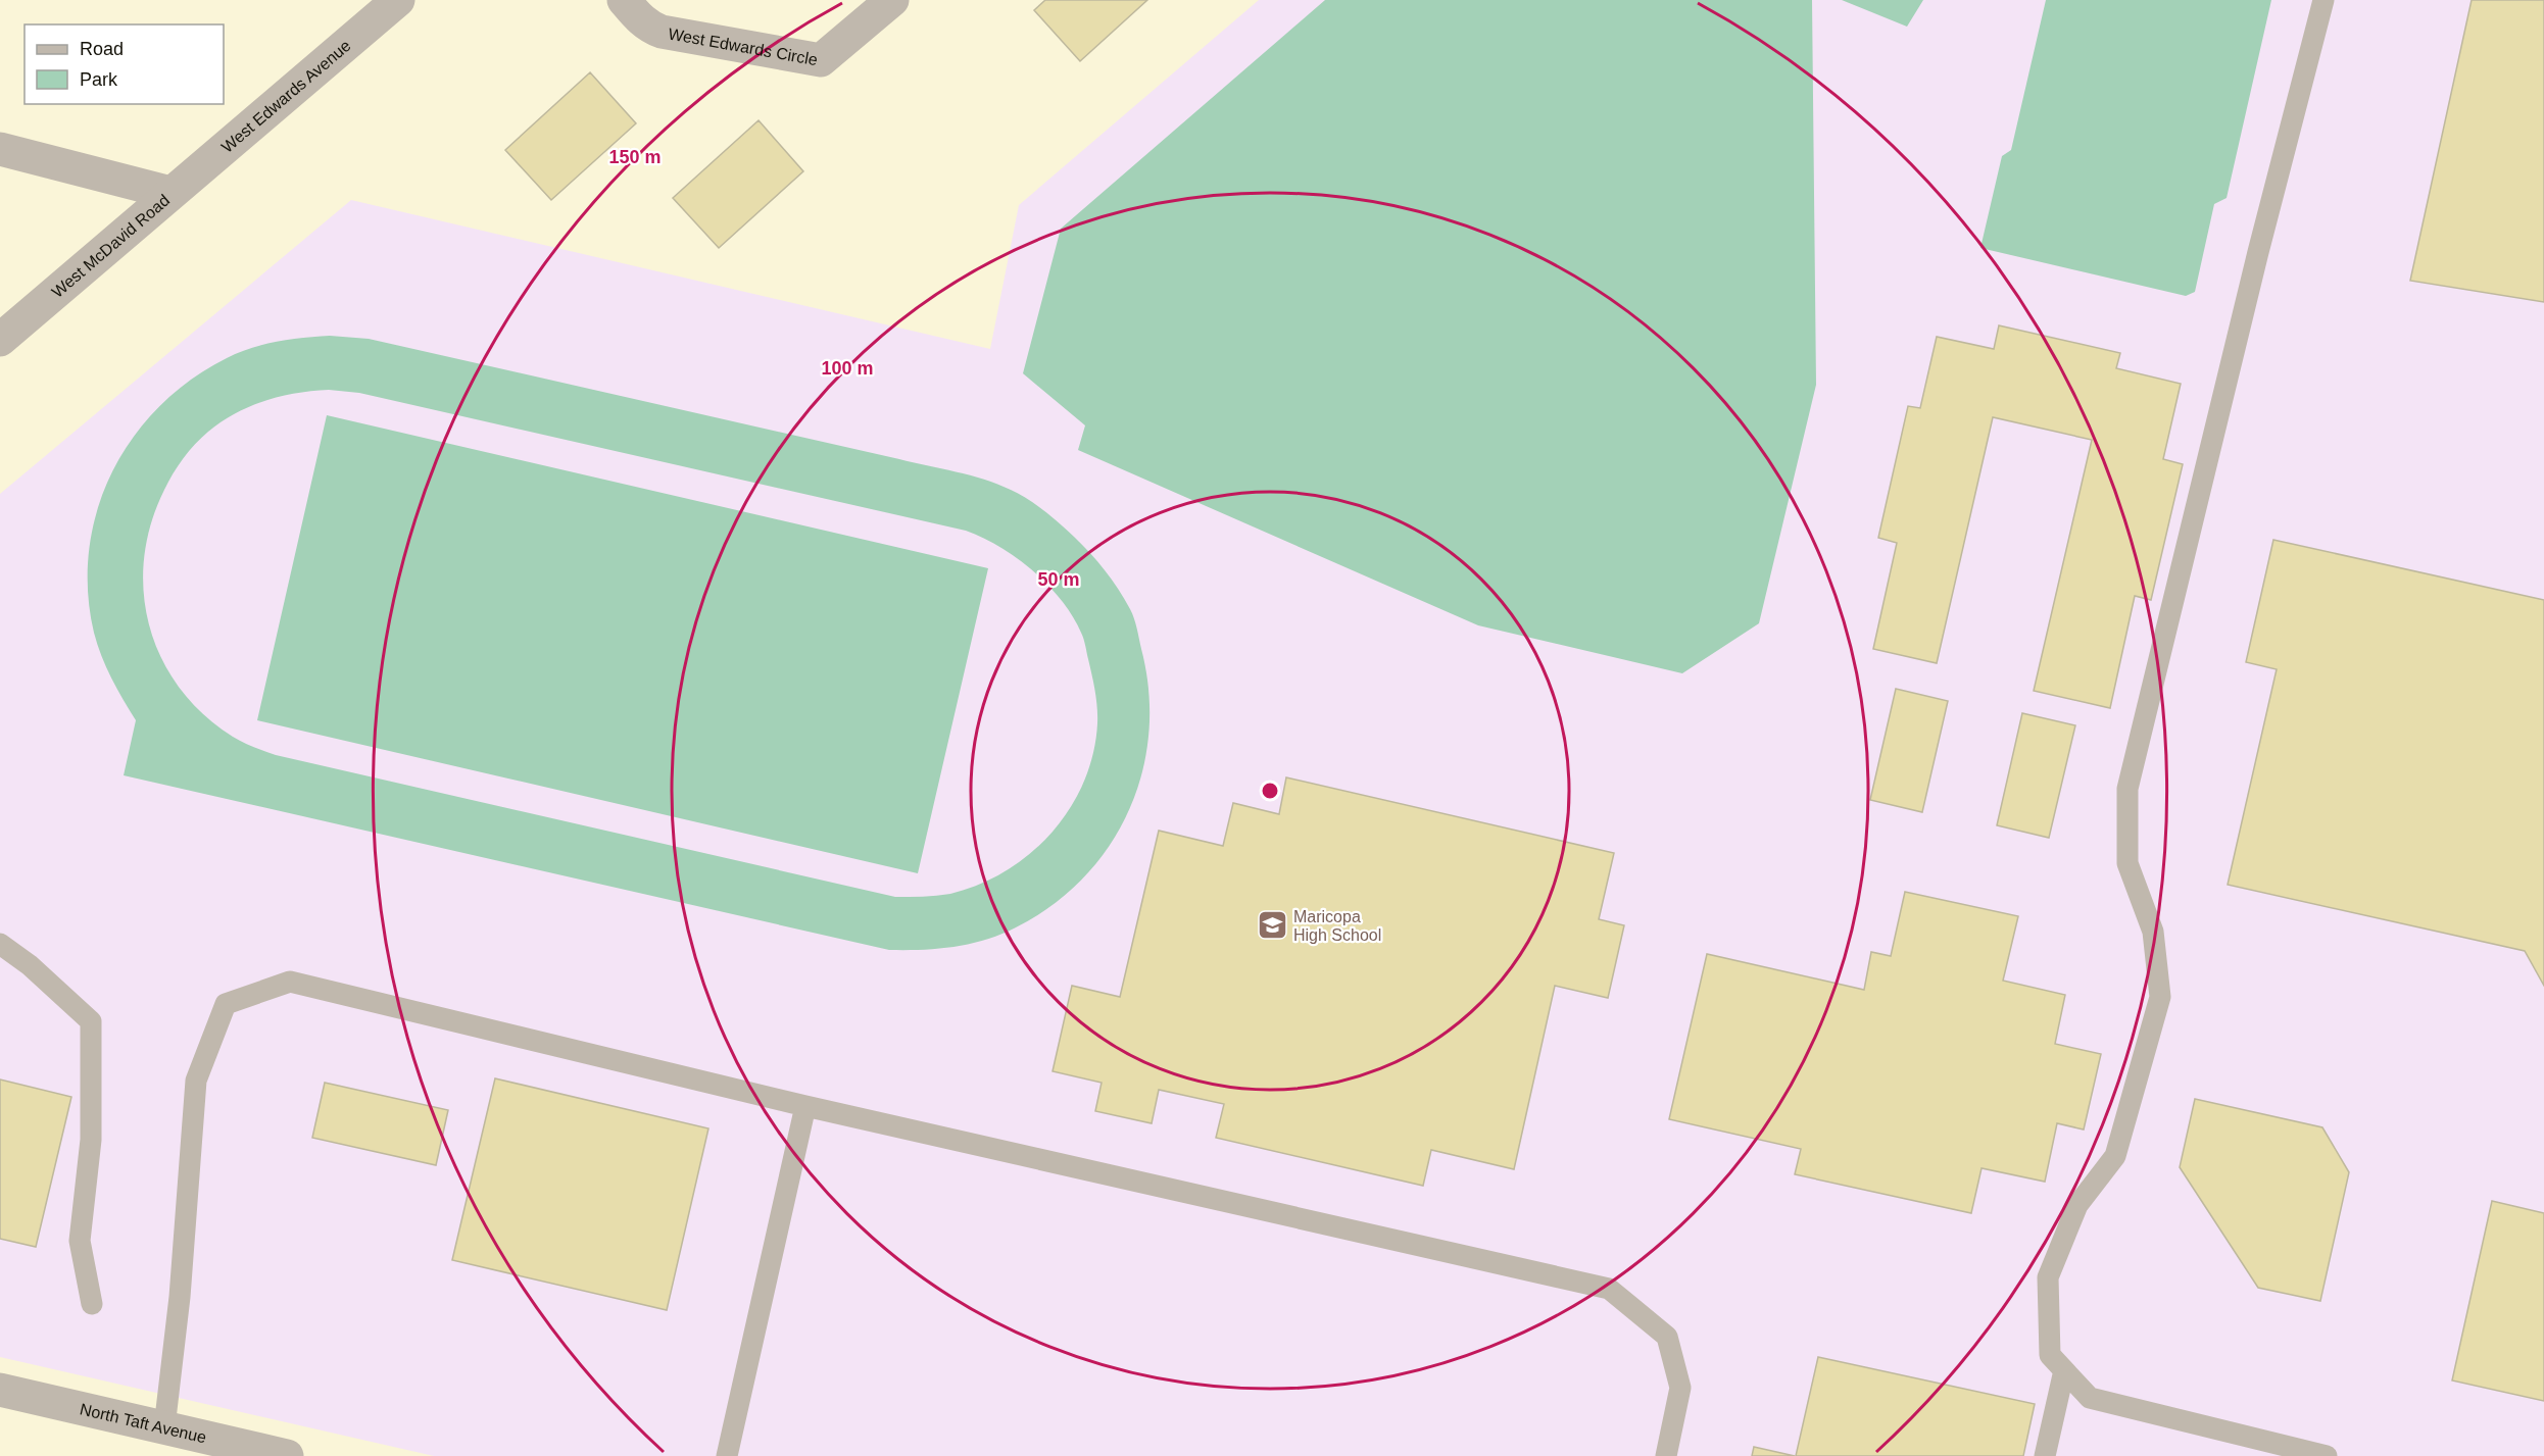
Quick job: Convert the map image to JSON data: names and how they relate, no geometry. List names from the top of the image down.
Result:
{
  "streets": {
    "street": [
      "West Edwards Circle",
      "West Edwards Avenue",
      "West McDavid Road",
      "North Taft Avenue"
    ]
  },
  "crossings": [
    ["West Edwards Avenue", "West McDavid Road"]
  ],
  "places": {
    "school or university": ["Maricopa High School"]
  },
  "legend": ["Road", "Park"],
  "rings": ["150 m", "100 m", "50 m"]
}
